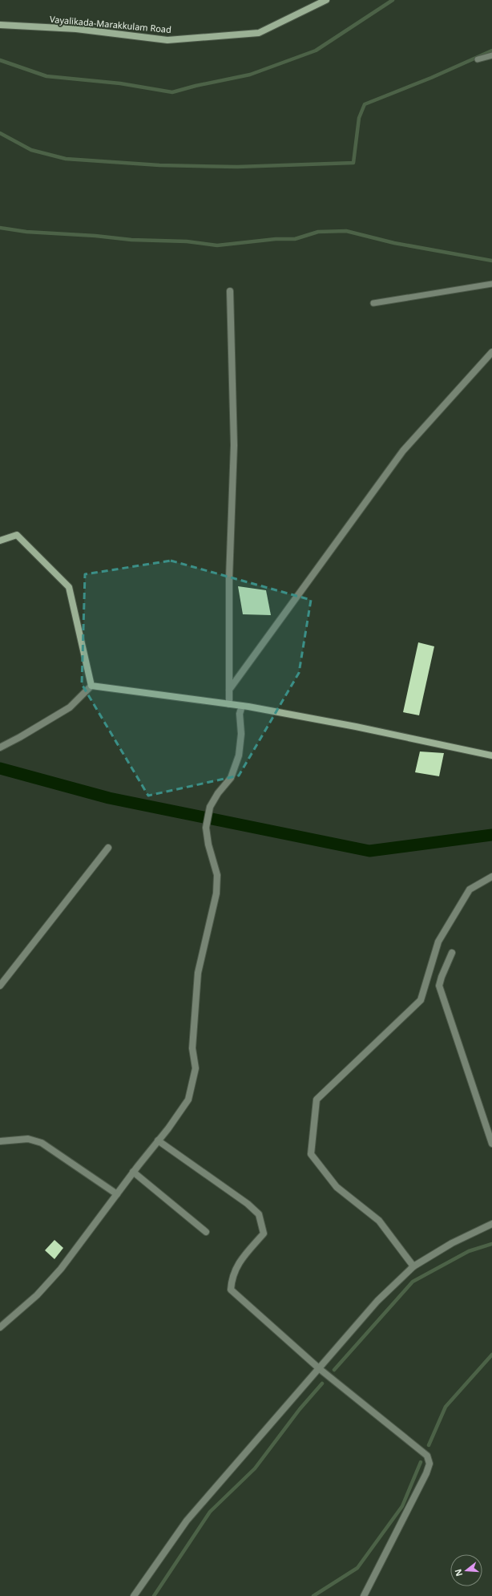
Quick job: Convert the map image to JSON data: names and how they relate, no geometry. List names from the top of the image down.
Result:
{
  "streets": {
    "street": ["Vayalikada-Marakkulam Road"]
  },
  "north": "left"
}
